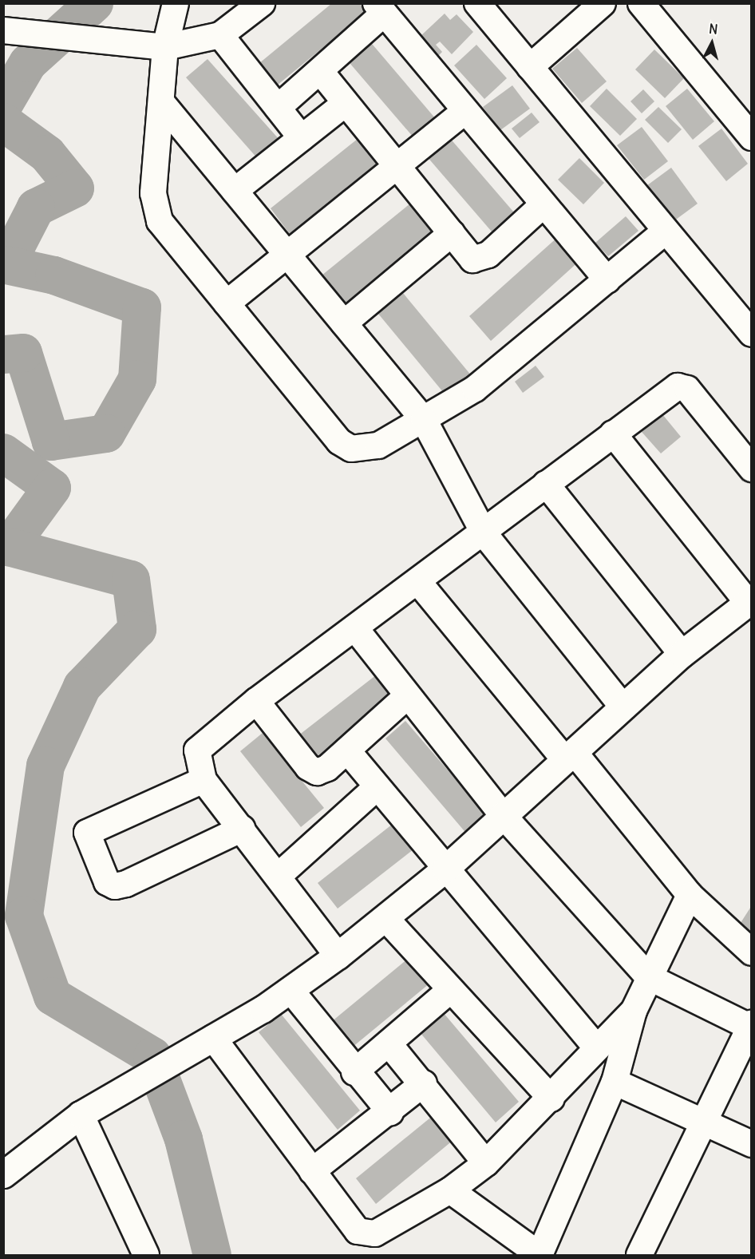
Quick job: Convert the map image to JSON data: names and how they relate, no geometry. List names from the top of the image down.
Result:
{
  "north": "top"
}
